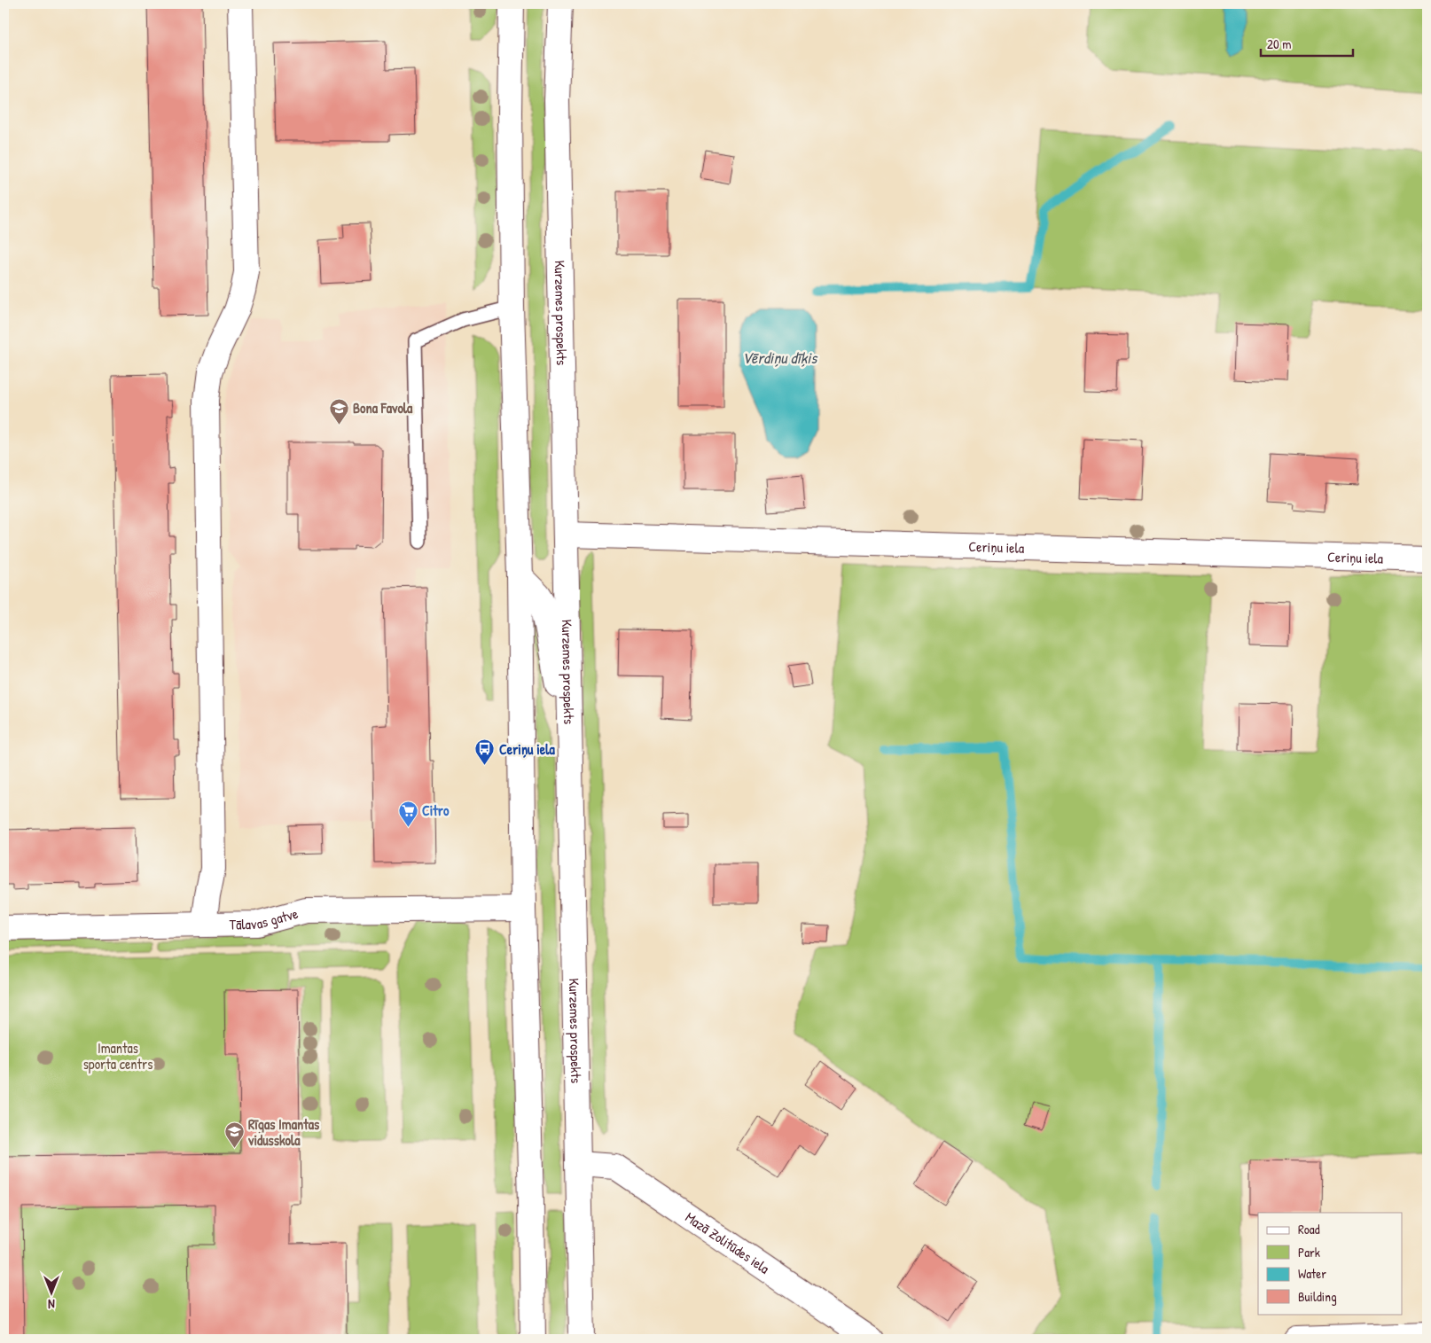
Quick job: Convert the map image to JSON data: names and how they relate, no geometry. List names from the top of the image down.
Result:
{
  "streets": {
    "main road": [
      "Kurzemes prospekts",
      "Ceriņu iela",
      "Tālavas gatve",
      "Mazā Zolitūdes iela"
    ]
  },
  "crossings": [
    ["Kurzemes prospekts", "Ceriņu iela"],
    ["Kurzemes prospekts", "Mazā Zolitūdes iela"]
  ],
  "water": ["Vērdiņu dīķis"],
  "parks": ["Imantas sporta centrs"],
  "places": {
    "school or university": ["Bona Favola", "Rīgas Imantas vidusskola"],
    "bus stop": ["Ceriņu iela"],
    "supermarket": ["Citro"]
  },
  "legend": [
    "Road",
    "Park",
    "Water",
    "Building"
  ],
  "scale_bar": "20 m",
  "north": "bottom"
}
